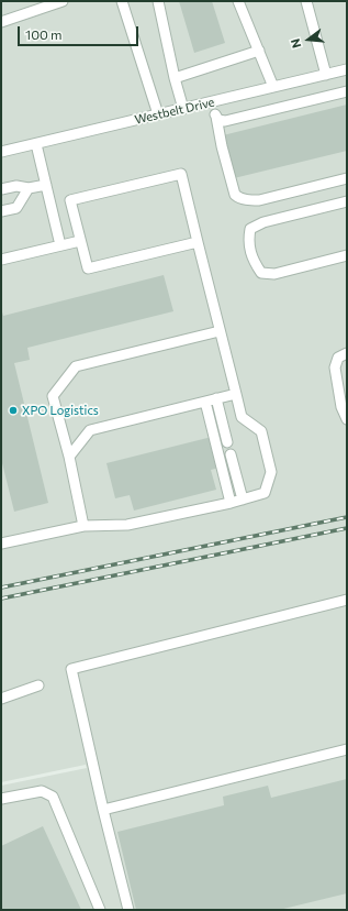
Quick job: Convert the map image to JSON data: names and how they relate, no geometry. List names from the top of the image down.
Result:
{
  "streets": {
    "street": ["Westbelt Drive"]
  },
  "places": ["XPO Logistics"],
  "scale_bar": "100 m",
  "north": "left"
}
